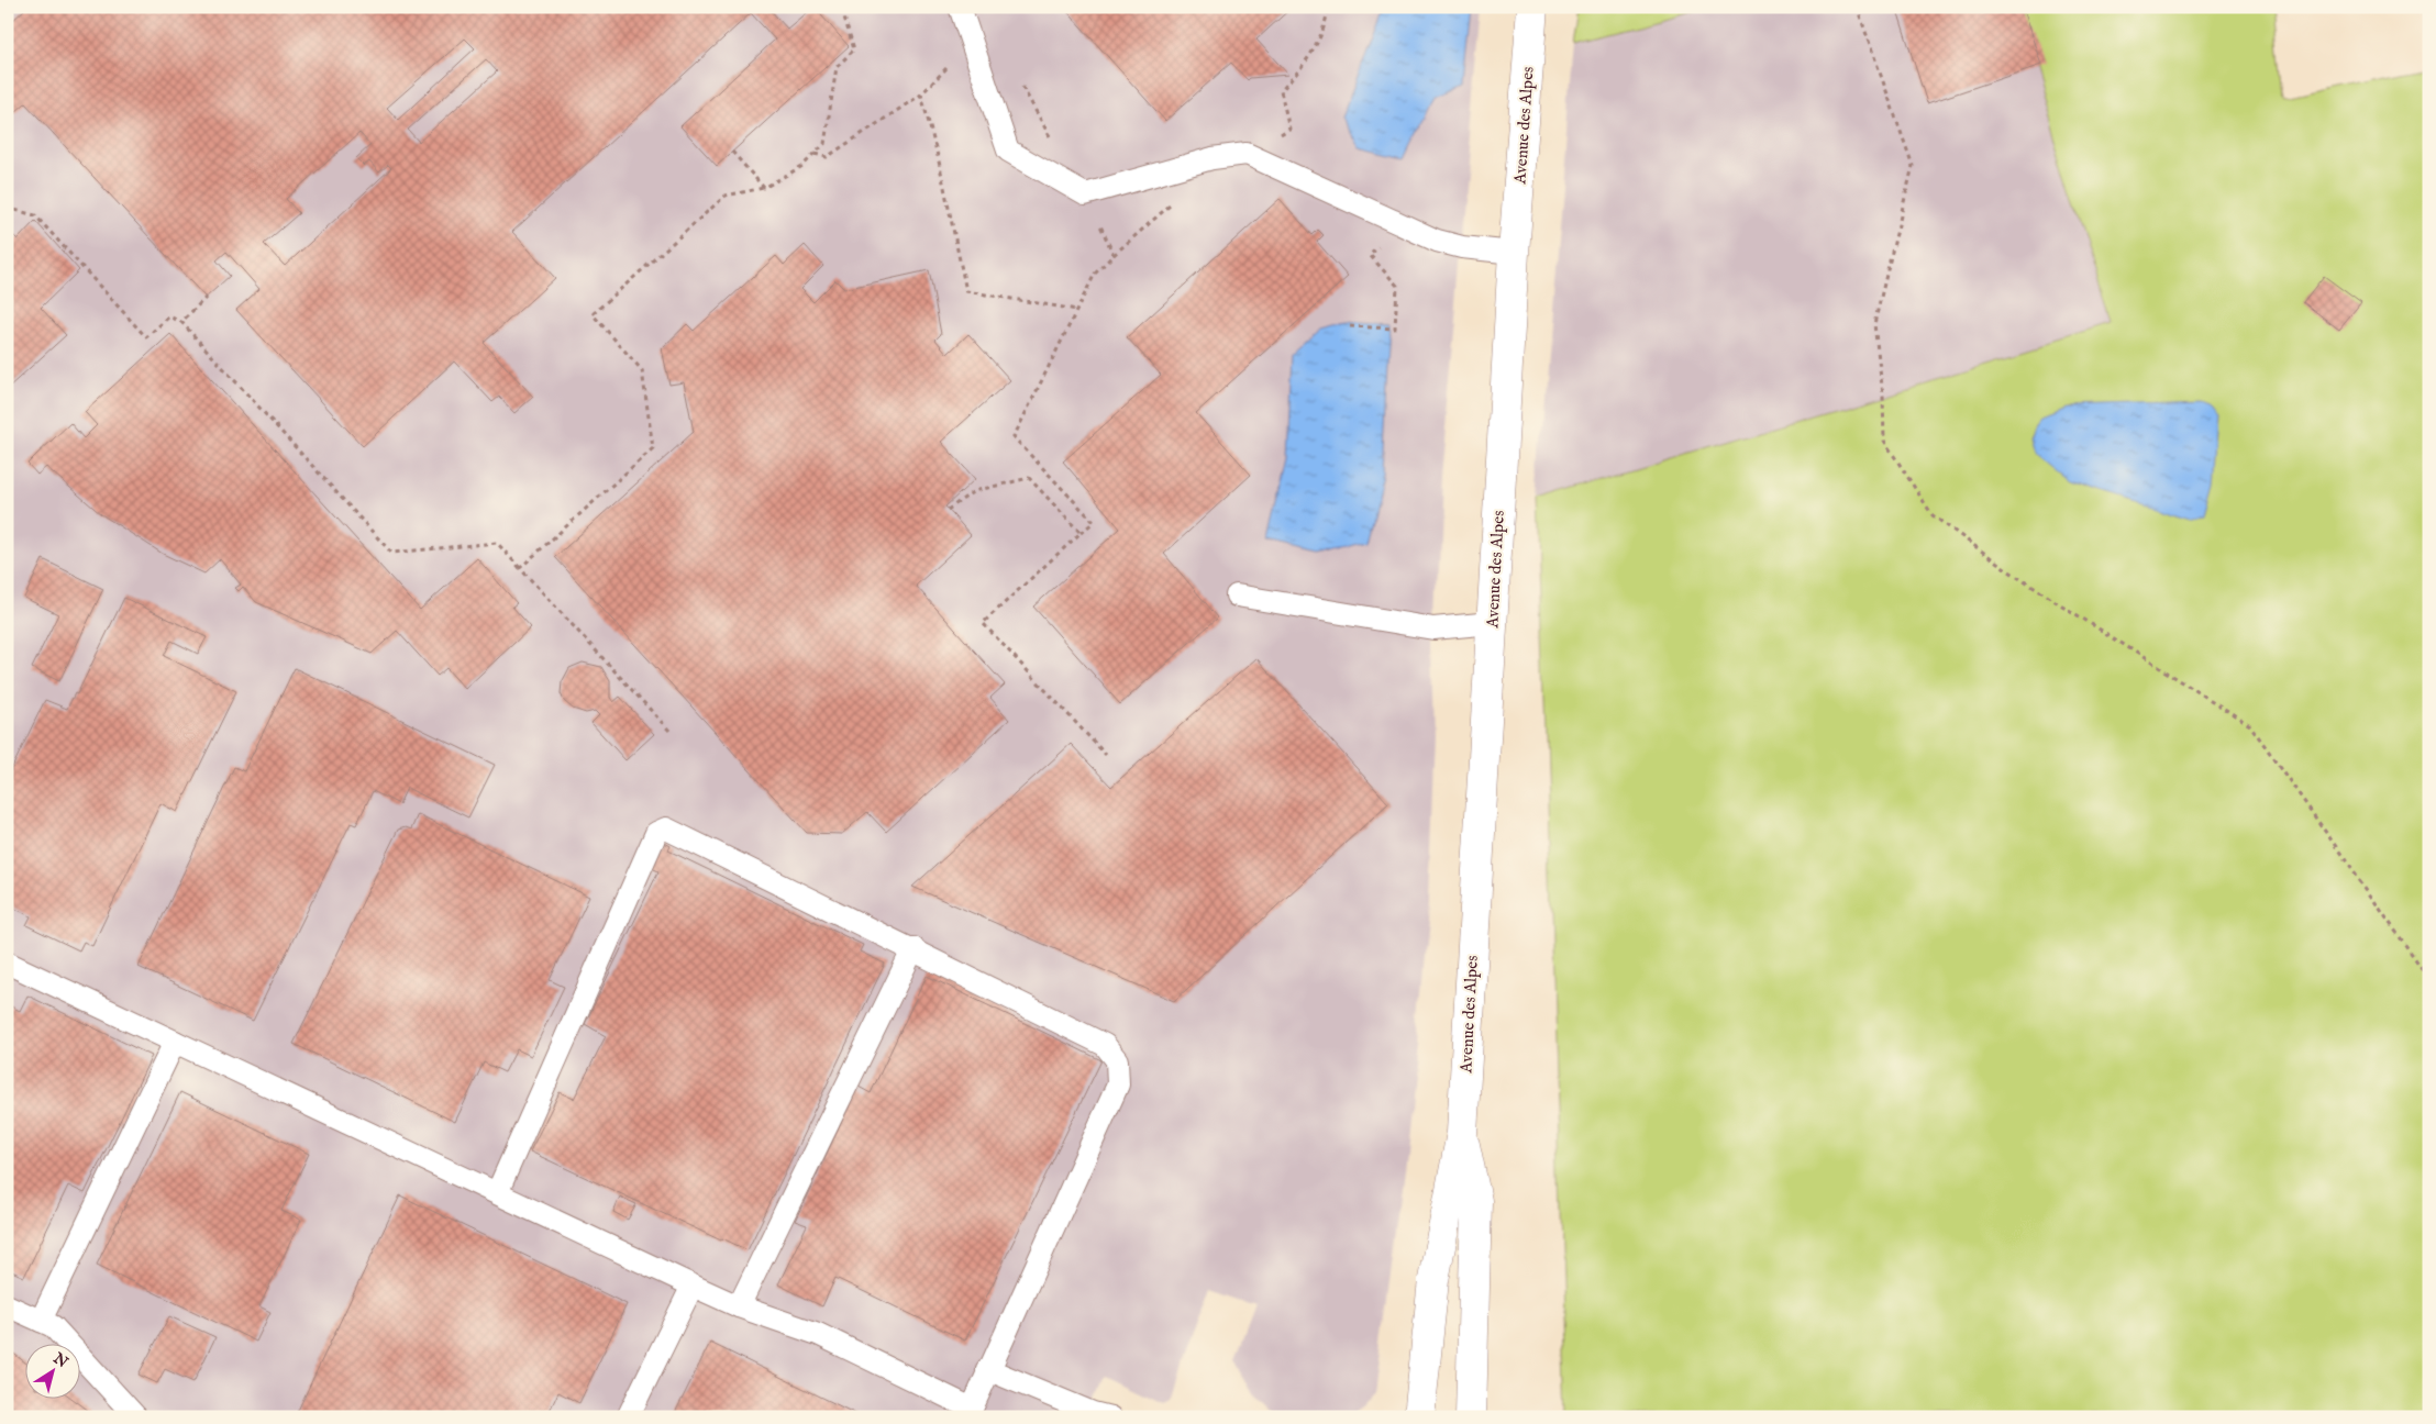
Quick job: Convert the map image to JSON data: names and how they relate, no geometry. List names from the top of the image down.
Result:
{
  "streets": {
    "main road": ["Avenue des Alpes"]
  },
  "north": "top right"
}
